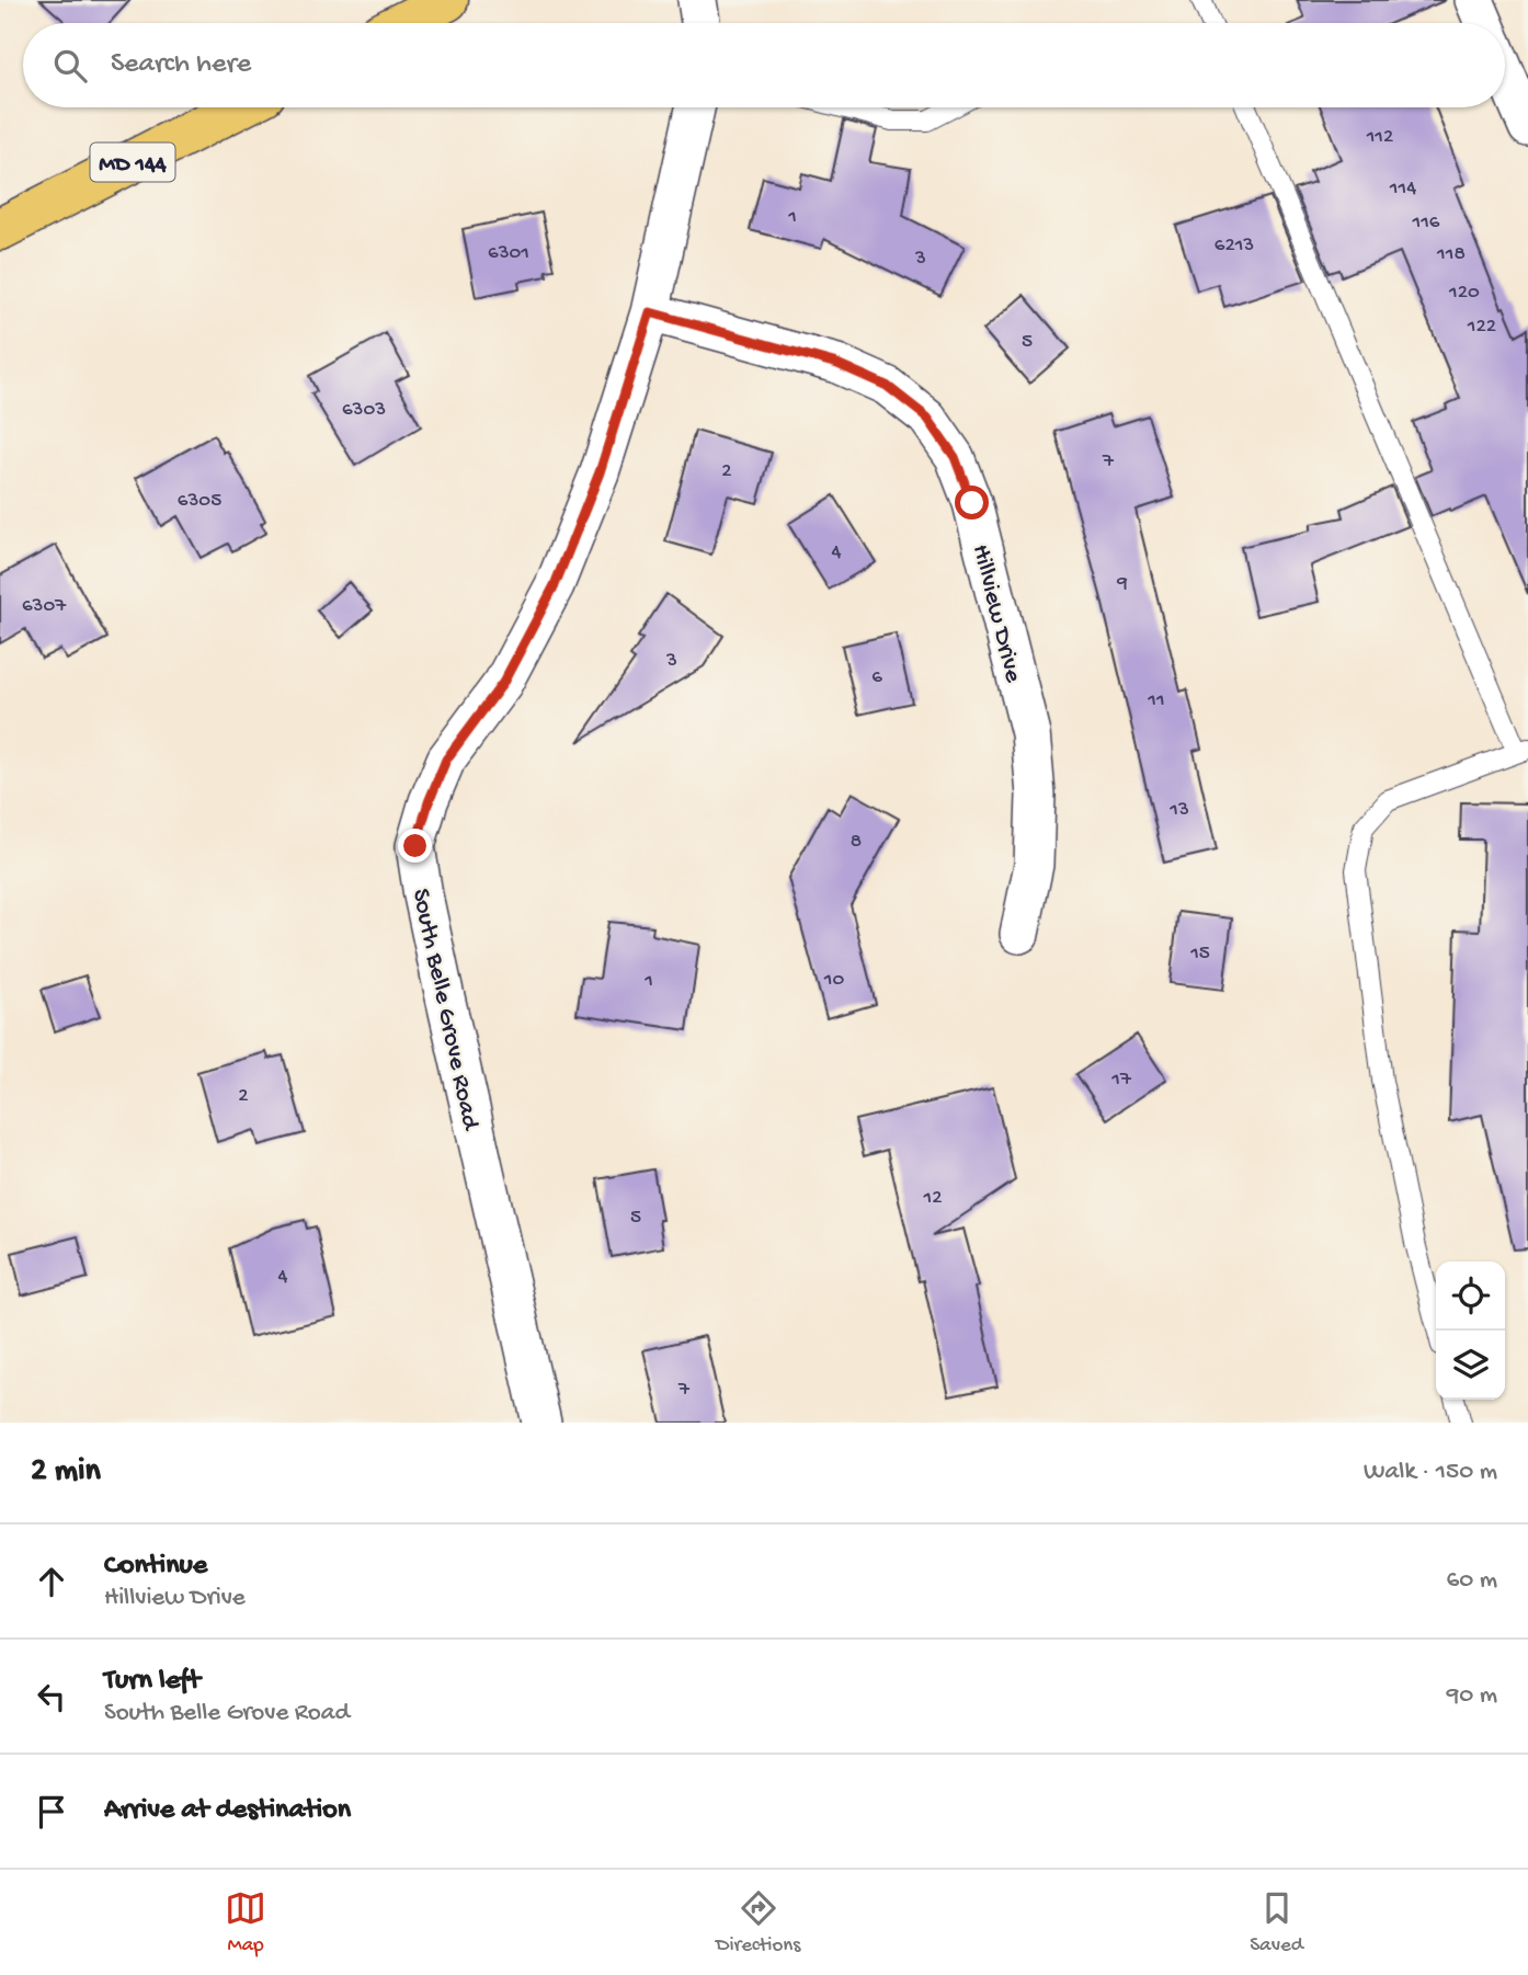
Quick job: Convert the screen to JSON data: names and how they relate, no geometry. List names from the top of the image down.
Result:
{
  "streets": {
    "main road": ["MD 144"],
    "street": ["Hillview Drive", "South Belle Grove Road"]
  },
  "crossings": [
    ["Hillview Drive", "South Belle Grove Road"]
  ],
  "house_numbers": [
    "112",
    "114",
    "1",
    "116",
    "6213",
    "6301",
    "118",
    "3",
    "120",
    "122",
    "5",
    "6303",
    "7",
    "2",
    "6305",
    "4",
    "9",
    "6307",
    "3",
    "6",
    "11",
    "13",
    "8",
    "15",
    "10",
    "1",
    "17",
    "2",
    "12",
    "5",
    "4",
    "7"
  ],
  "page": {
    "search": "Search here",
    "heading": ["2 min", "Walk · 150 m"],
    "list": [
      ["Continue", "Hillview Drive", "60 m"],
      ["Turn left", "South Belle Grove Road", "90 m"],
      "Arrive at destination"
    ],
    "nav": ["Map", "Directions", "Saved"]
  }
}
